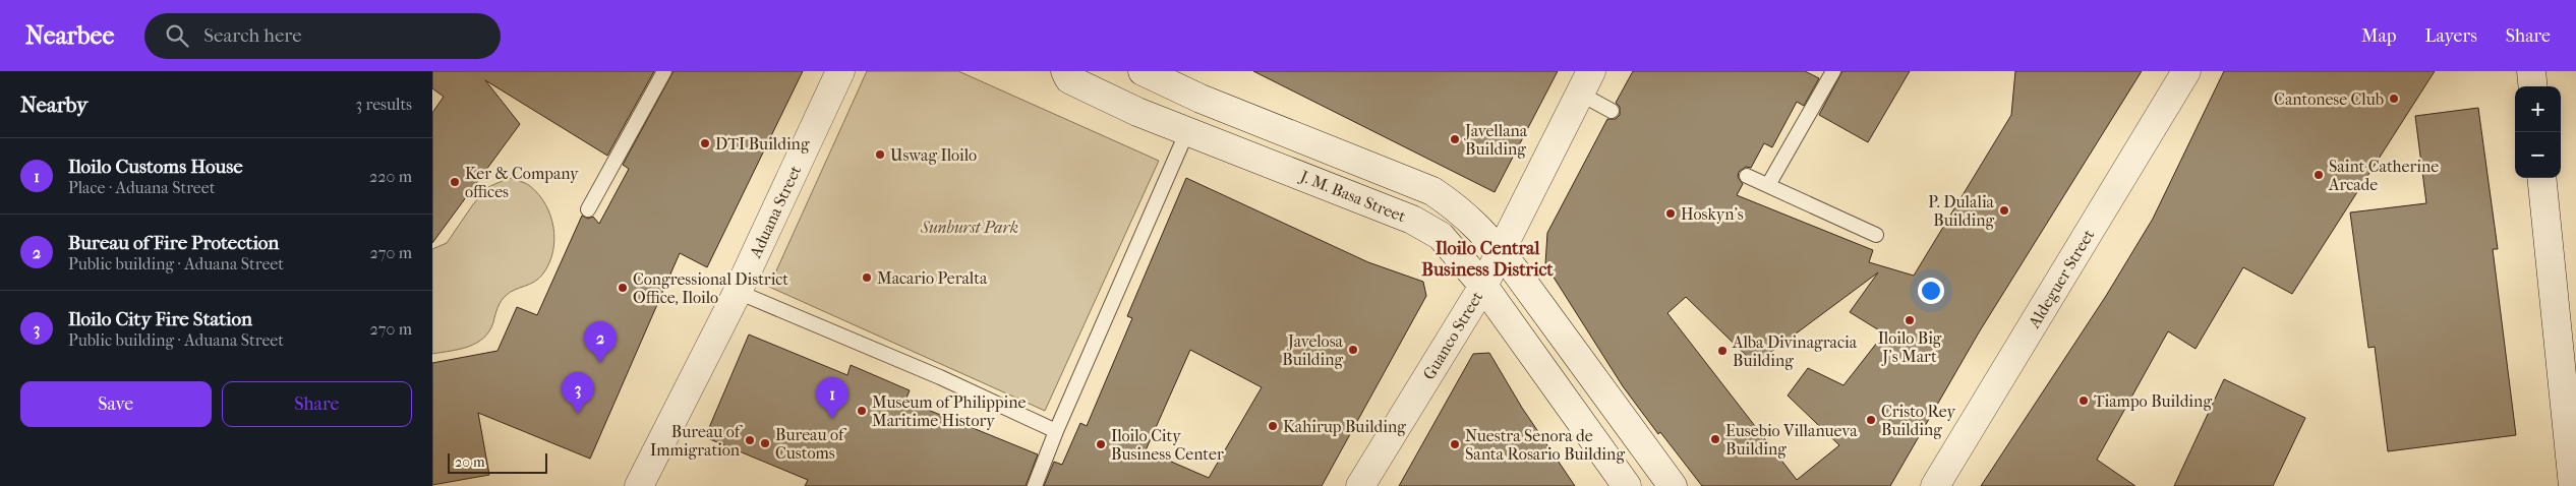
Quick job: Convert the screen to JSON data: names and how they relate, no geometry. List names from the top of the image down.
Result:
{
  "streets": {
    "street": [
      "J. M. Basa Street",
      "Aduana Street",
      "Aldeguer Street",
      "Guanco Street"
    ]
  },
  "crossings": [
    ["J. M. Basa Street", "Guanco Street"]
  ],
  "districts": ["Iloilo Central Business District"],
  "parks": ["Sunburst Park"],
  "places": [
    "Cantonese Club",
    "Javellana Building",
    "DTI Building",
    "Uswag Iloilo",
    "Saint Catherine Arcade",
    "Ker & Company offices",
    "P. Dulalia Building",
    "Hoskyn's",
    "Macario Peralta",
    "Congressional District Office, Iloilo",
    "Iloilo Big J's Mart",
    "Javelosa Building",
    "Alba Divinagracia Building",
    "Tiampo Building",
    "Museum of Philippine Maritime History",
    "Cristo Rey Building",
    "Kahirup Building",
    "Eusebio Villanueva Building",
    "Bureau of Immigration",
    "Bureau of Customs",
    "Iloilo City Business Center",
    "Nuestra Senora de Santa Rosario Building"
  ],
  "scale_bar": "20 m",
  "page": {
    "header": "Nearbee",
    "search": "Search here",
    "nav": ["Map", "Layers", "Share"],
    "heading": ["Nearby", "3 results"],
    "map_buttons": ["+", "−"],
    "list": [
      {
        "mark": "1",
        "name": "Iloilo Customs House",
        "note": "Place · Aduana Street",
        "value": "220 m"
      },
      {
        "mark": "2",
        "name": "Bureau of Fire Protection",
        "note": "Public building · Aduana Street",
        "value": "270 m"
      },
      {
        "mark": "3",
        "name": "Iloilo City Fire Station",
        "note": "Public building · Aduana Street",
        "value": "270 m"
      }
    ],
    "pins": ["2", "3", "1"],
    "buttons": ["Save", "Share"],
    "scale": "20 m"
  }
}
